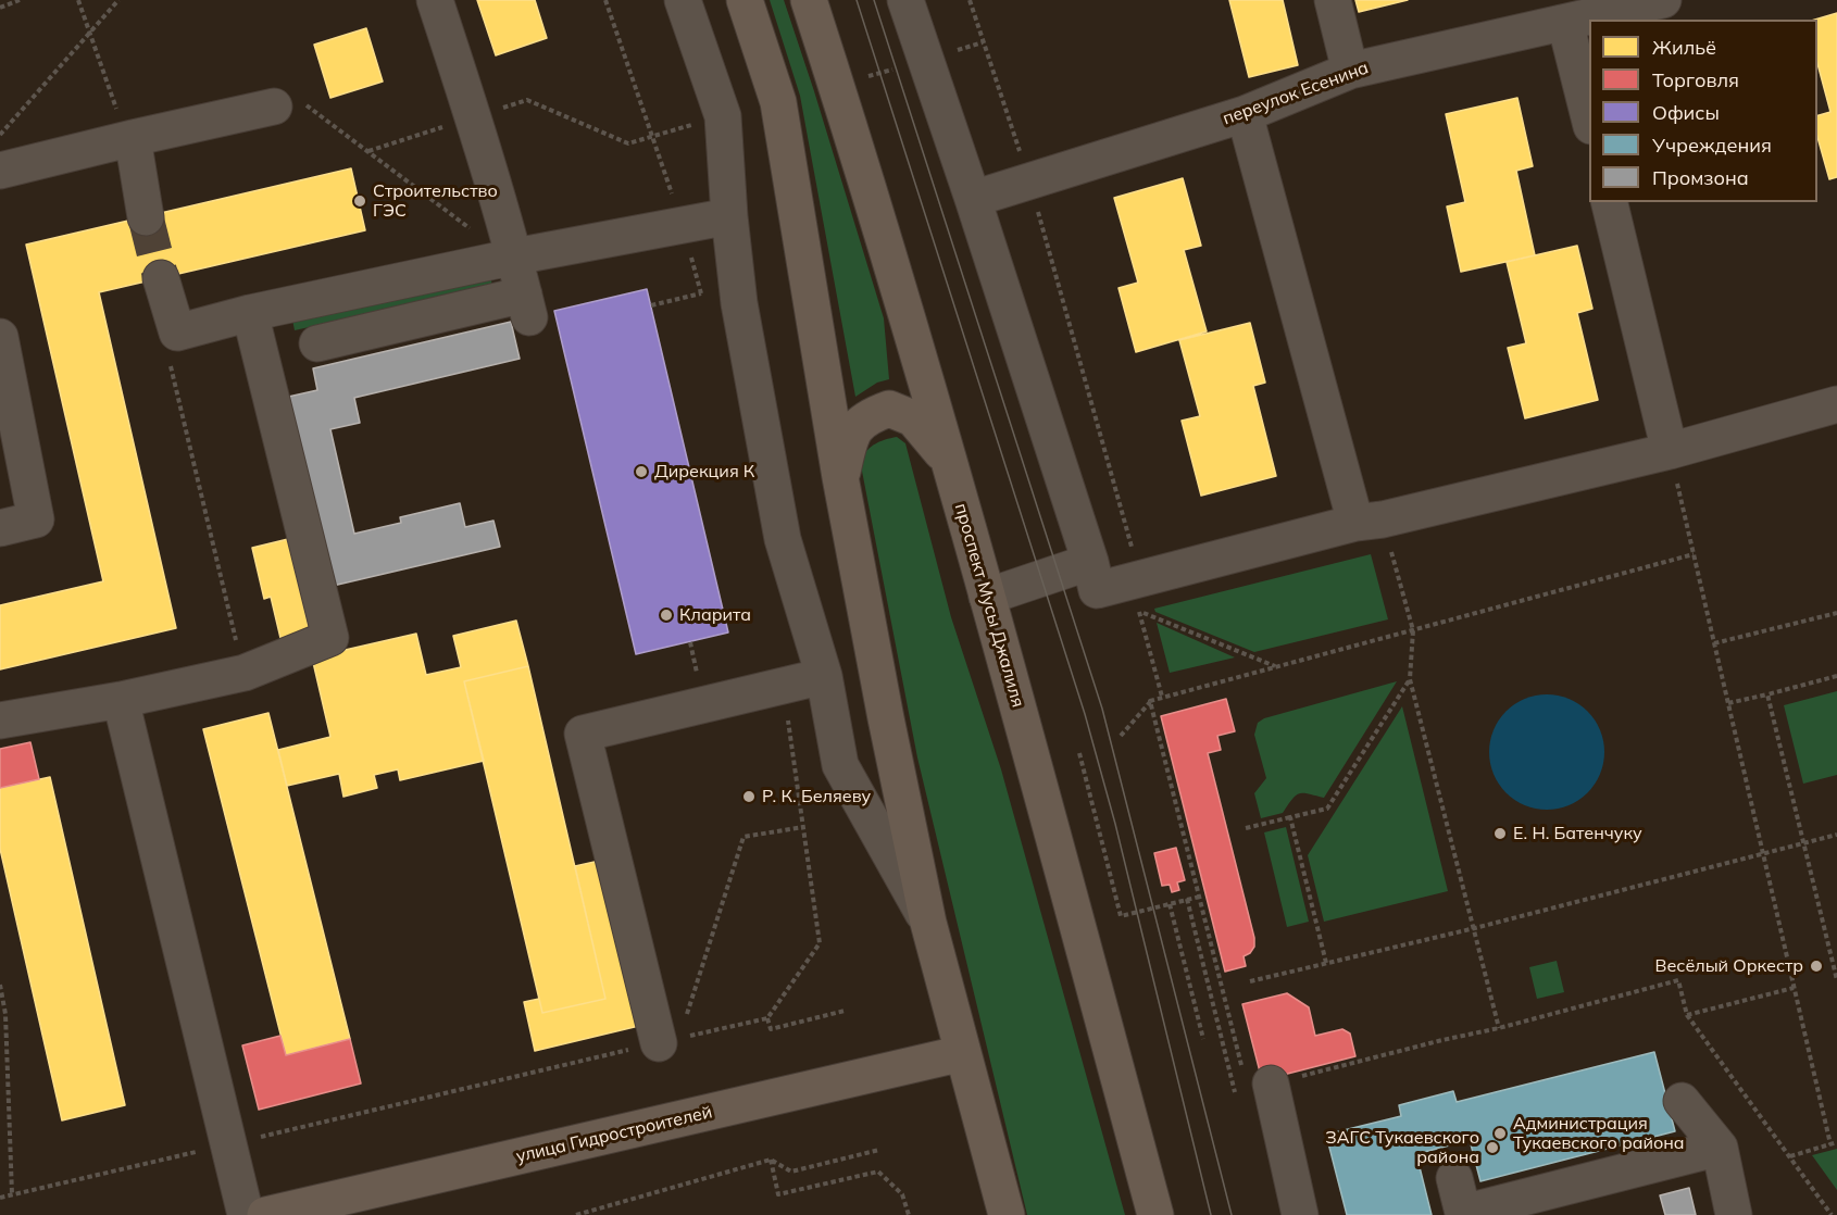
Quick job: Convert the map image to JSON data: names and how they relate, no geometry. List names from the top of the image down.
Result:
{
  "streets": {
    "main road": ["проспект Мусы Джалиля", "улица Гидростроителей"],
    "street": ["переулок Есенина"]
  },
  "places": [
    "Строительство ГЭС",
    "Дирекция К",
    "Кларита",
    "Р. К. Беляеву",
    "Е. Н. Батенчуку",
    "Весёлый Оркестр",
    "Администрация Тукаевского района",
    "ЗАГС Тукаевского района"
  ],
  "legend": [
    "Жильё",
    "Торговля",
    "Офисы",
    "Учреждения",
    "Промзона"
  ]
}
